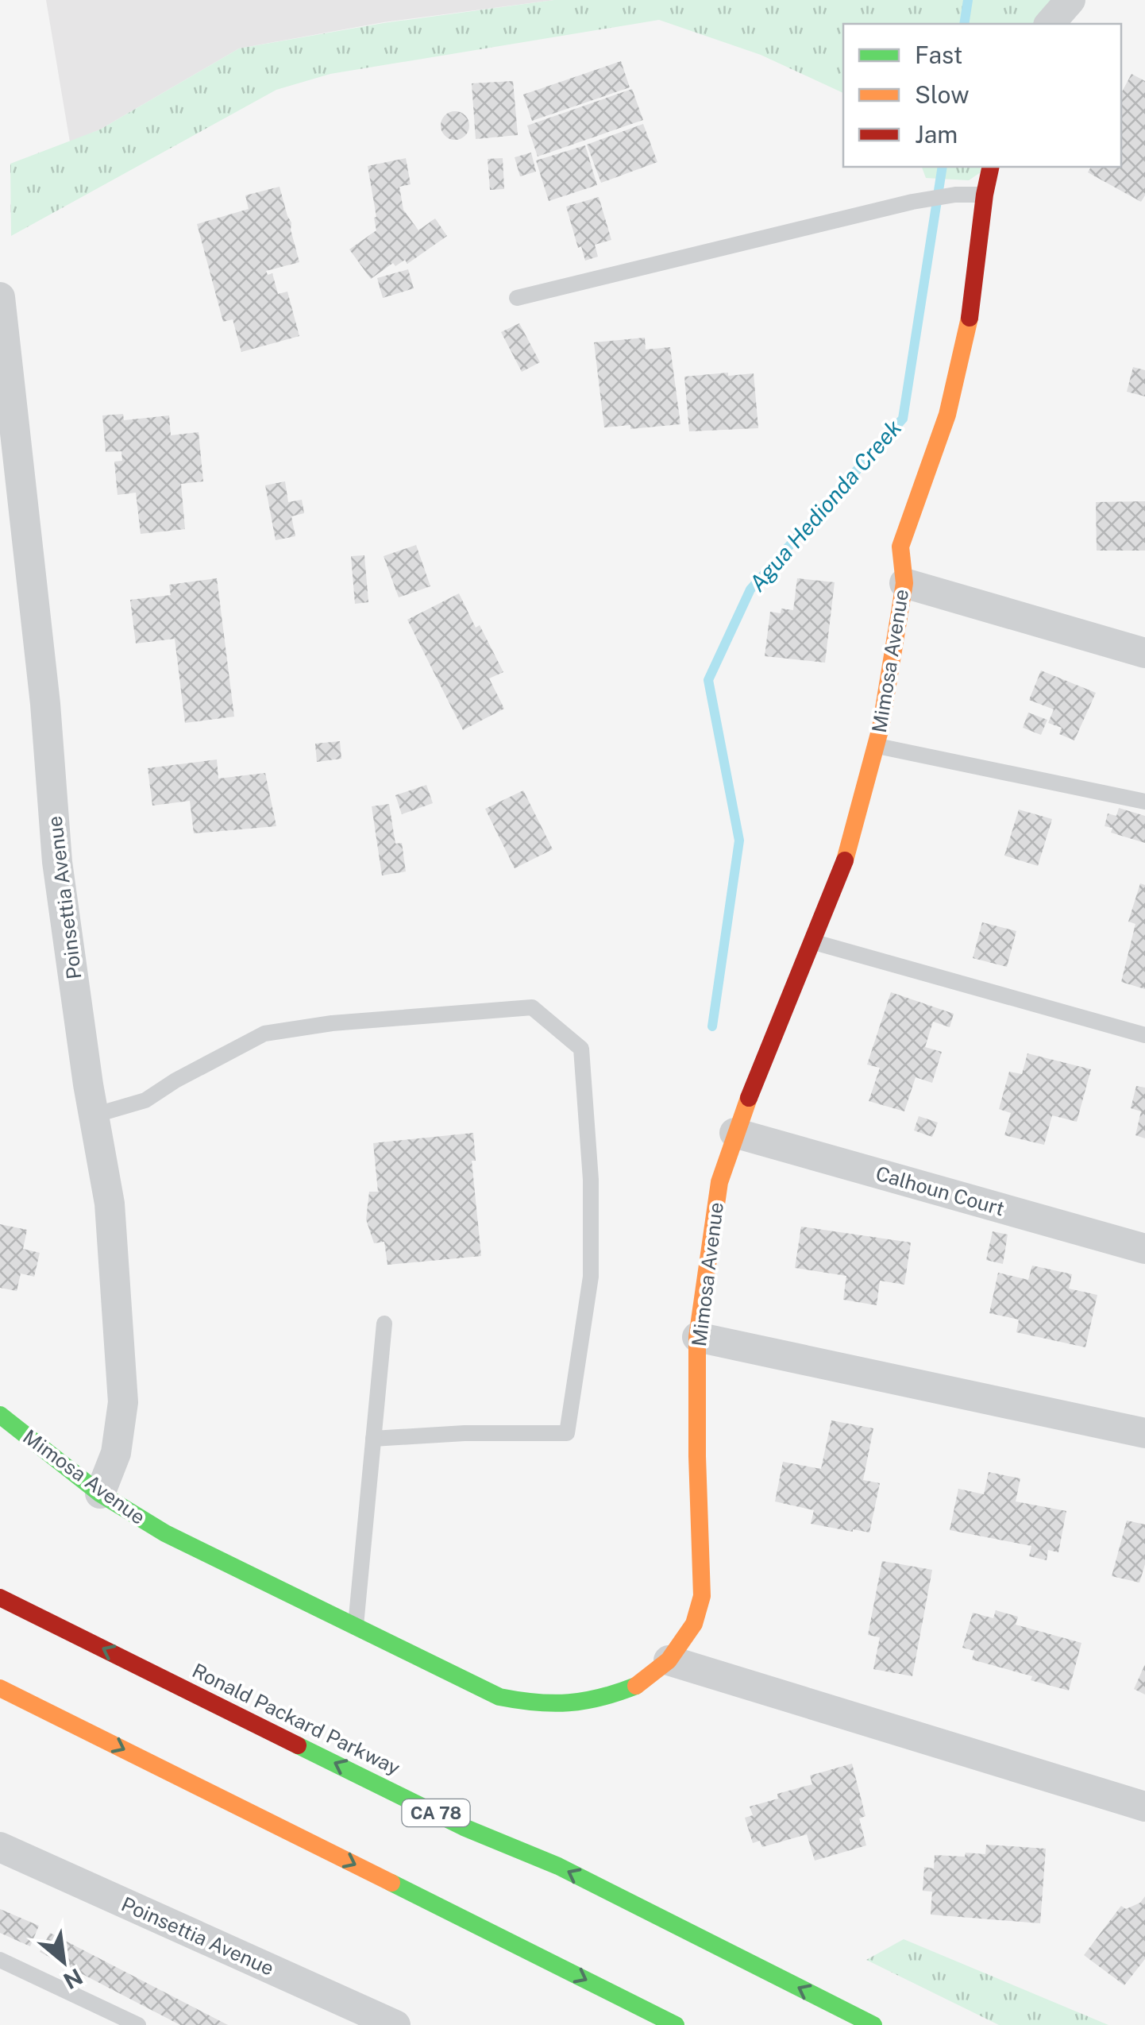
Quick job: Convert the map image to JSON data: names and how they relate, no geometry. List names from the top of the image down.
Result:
{
  "streets": {
    "main road": ["Mimosa Avenue", "Ronald Packard Parkway", "CA 78"],
    "street": ["Poinsettia Avenue", "Calhoun Court"]
  },
  "crossings": [
    ["Mimosa Avenue", "Poinsettia Avenue"],
    ["Mimosa Avenue", "Calhoun Court"]
  ],
  "water": ["Agua Hedionda Creek"],
  "legend": ["Fast", "Slow", "Jam"],
  "north": "bottom right"
}
